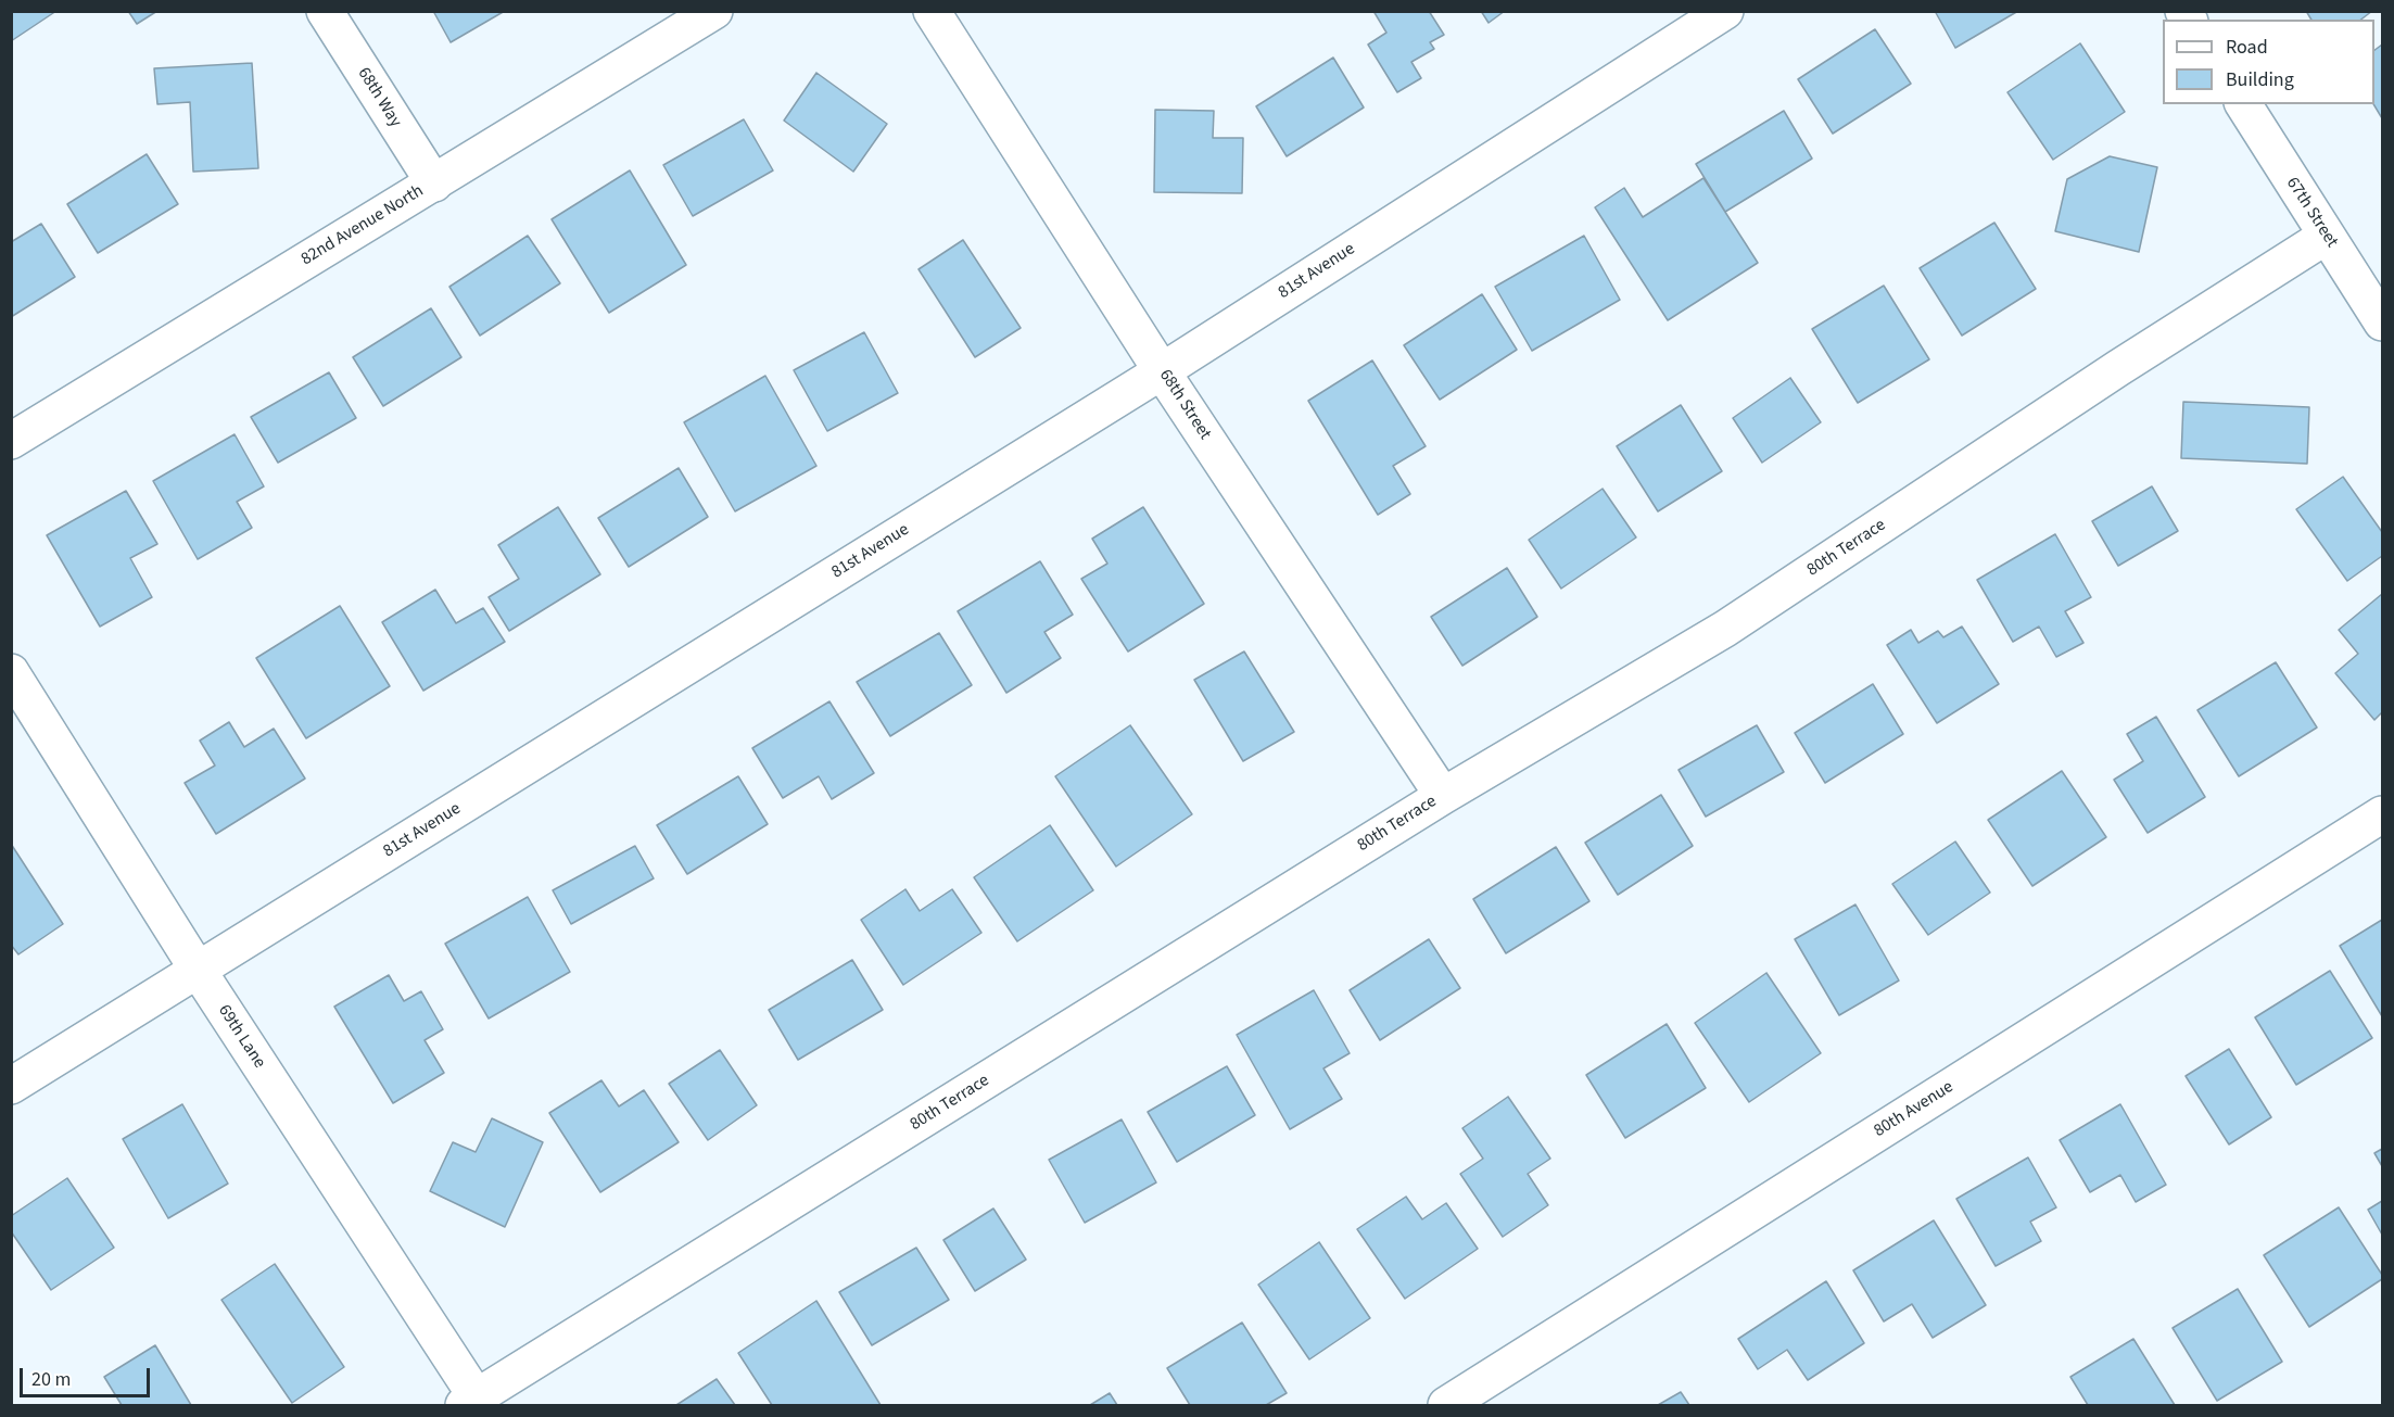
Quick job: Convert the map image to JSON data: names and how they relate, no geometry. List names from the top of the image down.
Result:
{
  "streets": {
    "street": [
      "68th Way",
      "67th Street",
      "82nd Avenue North",
      "81st Avenue",
      "68th Street",
      "80th Terrace",
      "69th Lane",
      "80th Avenue"
    ]
  },
  "crossings": [
    ["68th Way", "82nd Avenue North"],
    ["67th Street", "80th Terrace"],
    ["81st Avenue", "68th Street"],
    ["81st Avenue", "69th Lane"],
    ["68th Street", "80th Terrace"],
    ["80th Terrace", "69th Lane"]
  ],
  "legend": ["Road", "Building"],
  "scale_bar": "20 m"
}
